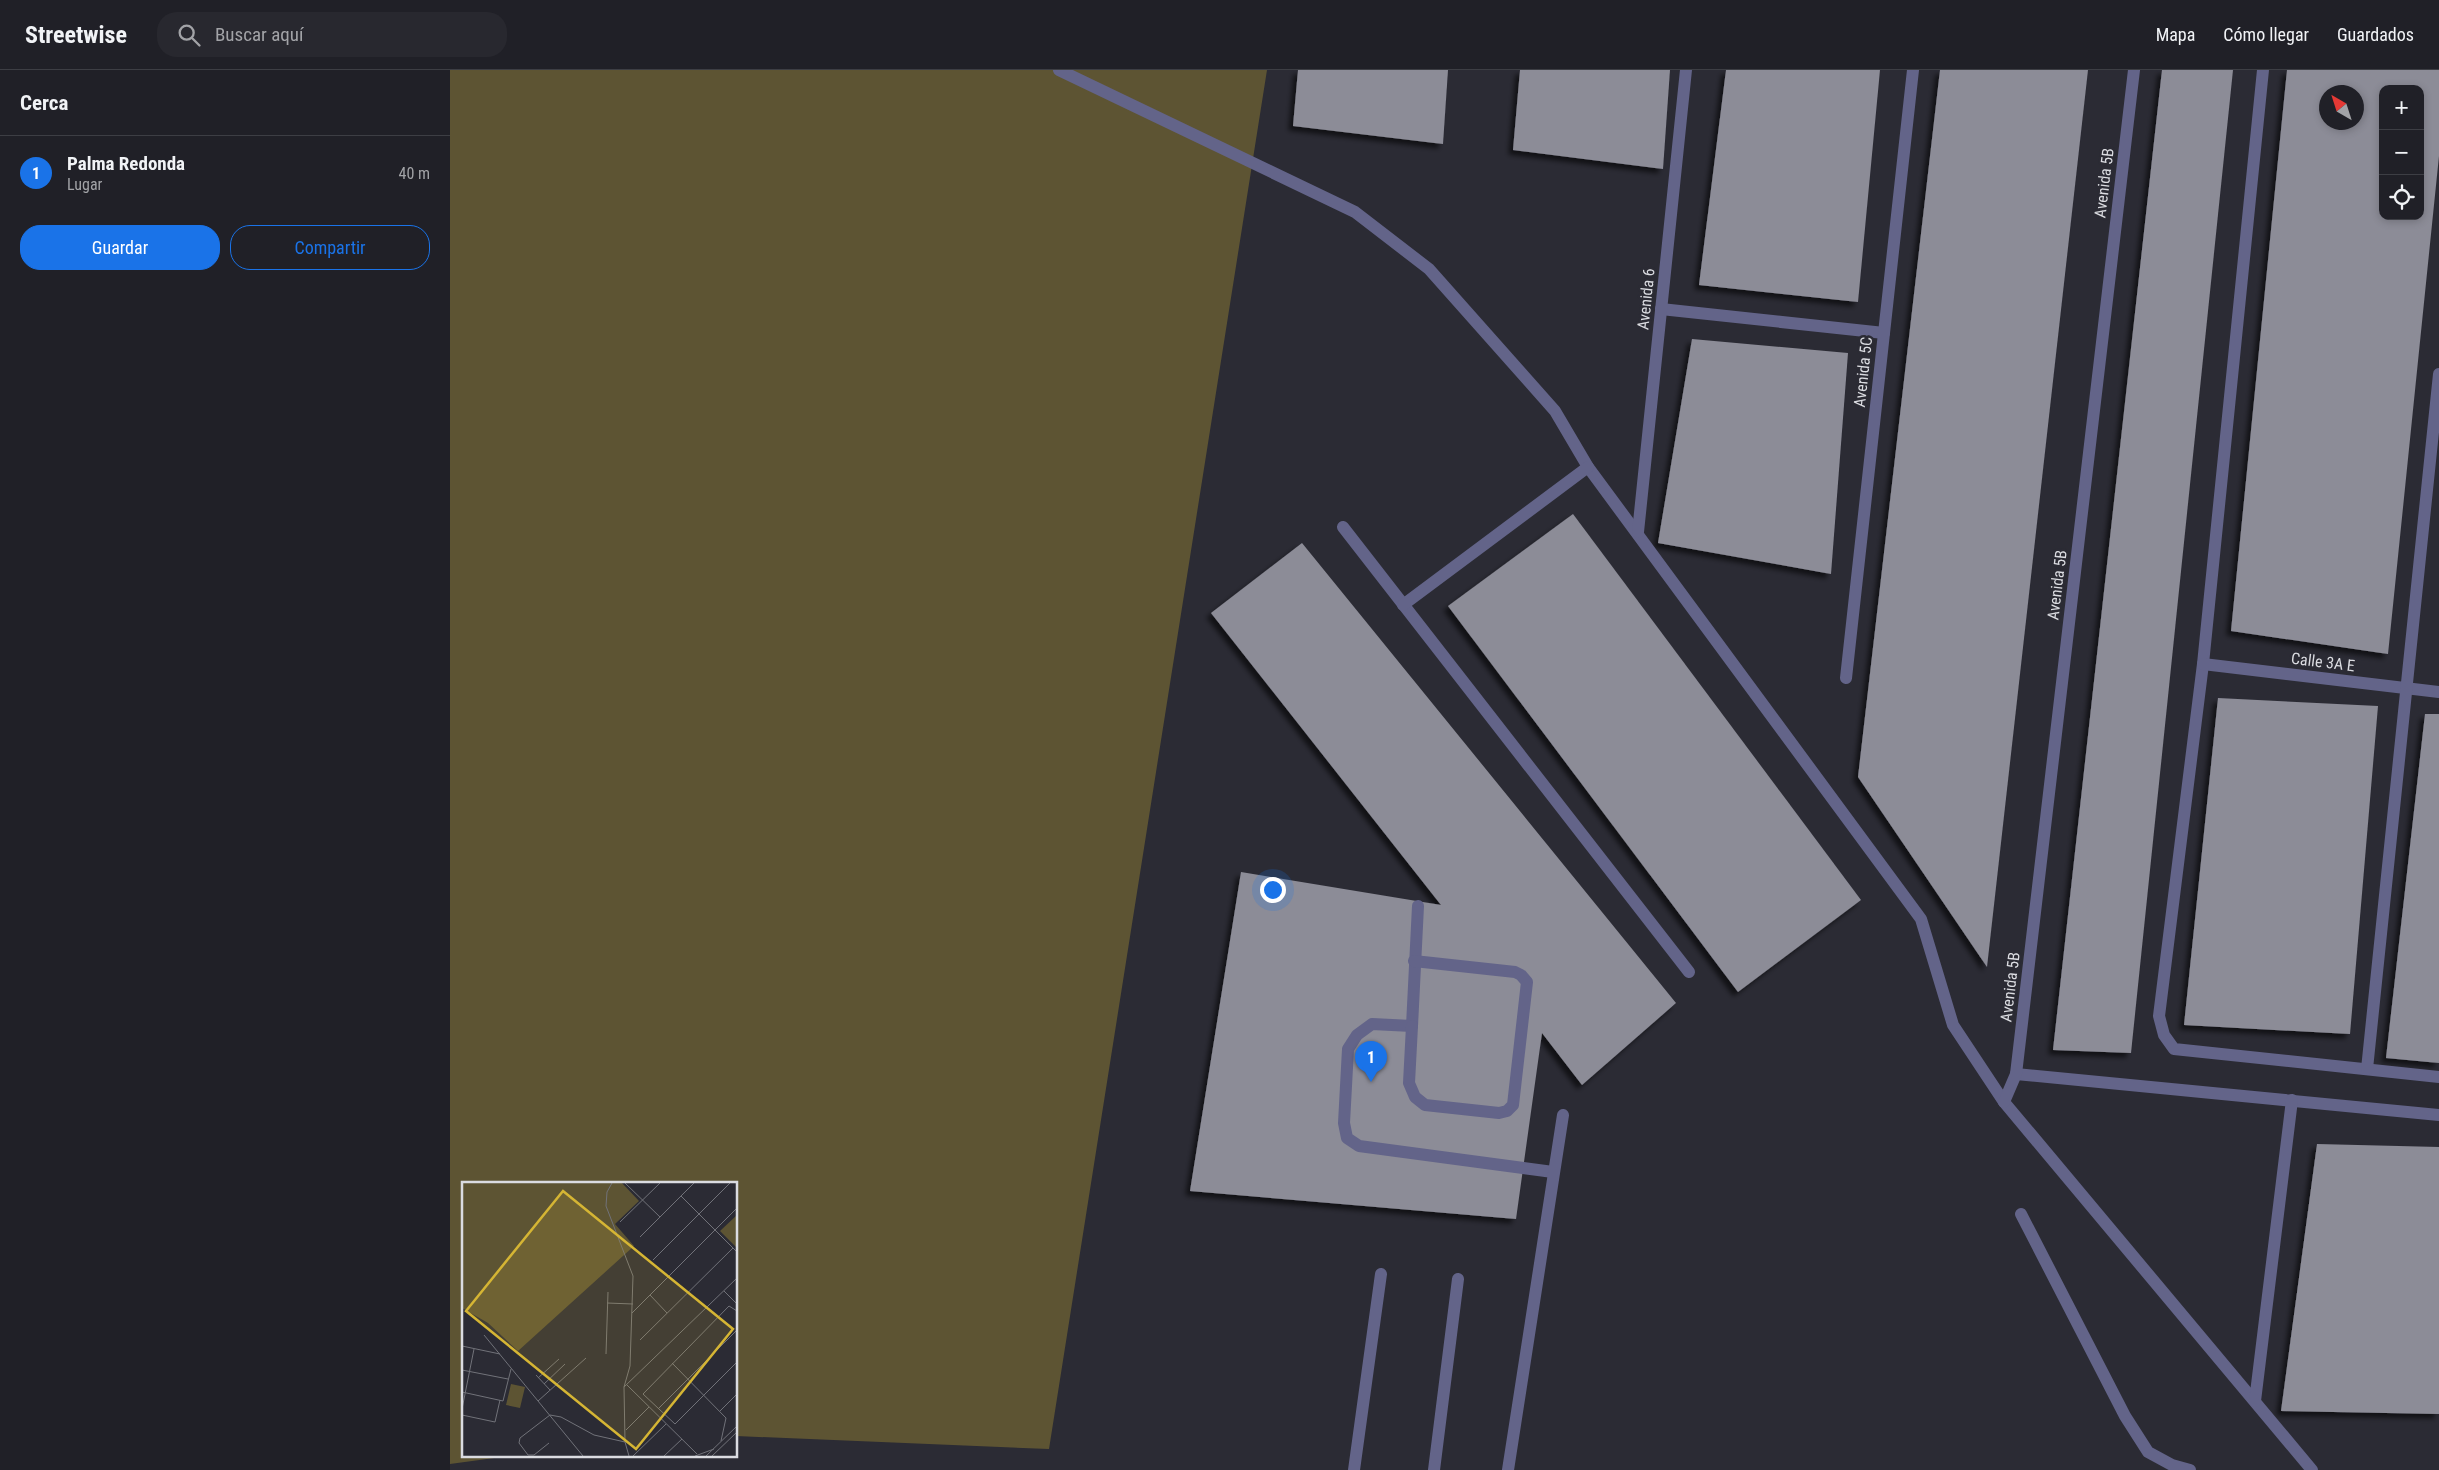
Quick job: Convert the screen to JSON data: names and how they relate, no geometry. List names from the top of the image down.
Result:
{
  "streets": {
    "street": [
      "Avenida 5B",
      "Avenida 6",
      "Avenida 5C",
      "Calle 3A E"
    ]
  },
  "north": "top left",
  "page": {
    "header": "Streetwise",
    "search": "Buscar aquí",
    "nav": ["Mapa", "Cómo llegar", "Guardados"],
    "heading": "Cerca",
    "map_buttons": ["+", "−"],
    "list": [
      {
        "mark": "1",
        "name": "Palma Redonda",
        "note": "Lugar",
        "value": "40 m"
      }
    ],
    "buttons": ["Guardar", "Compartir"],
    "pins": "1"
  }
}
